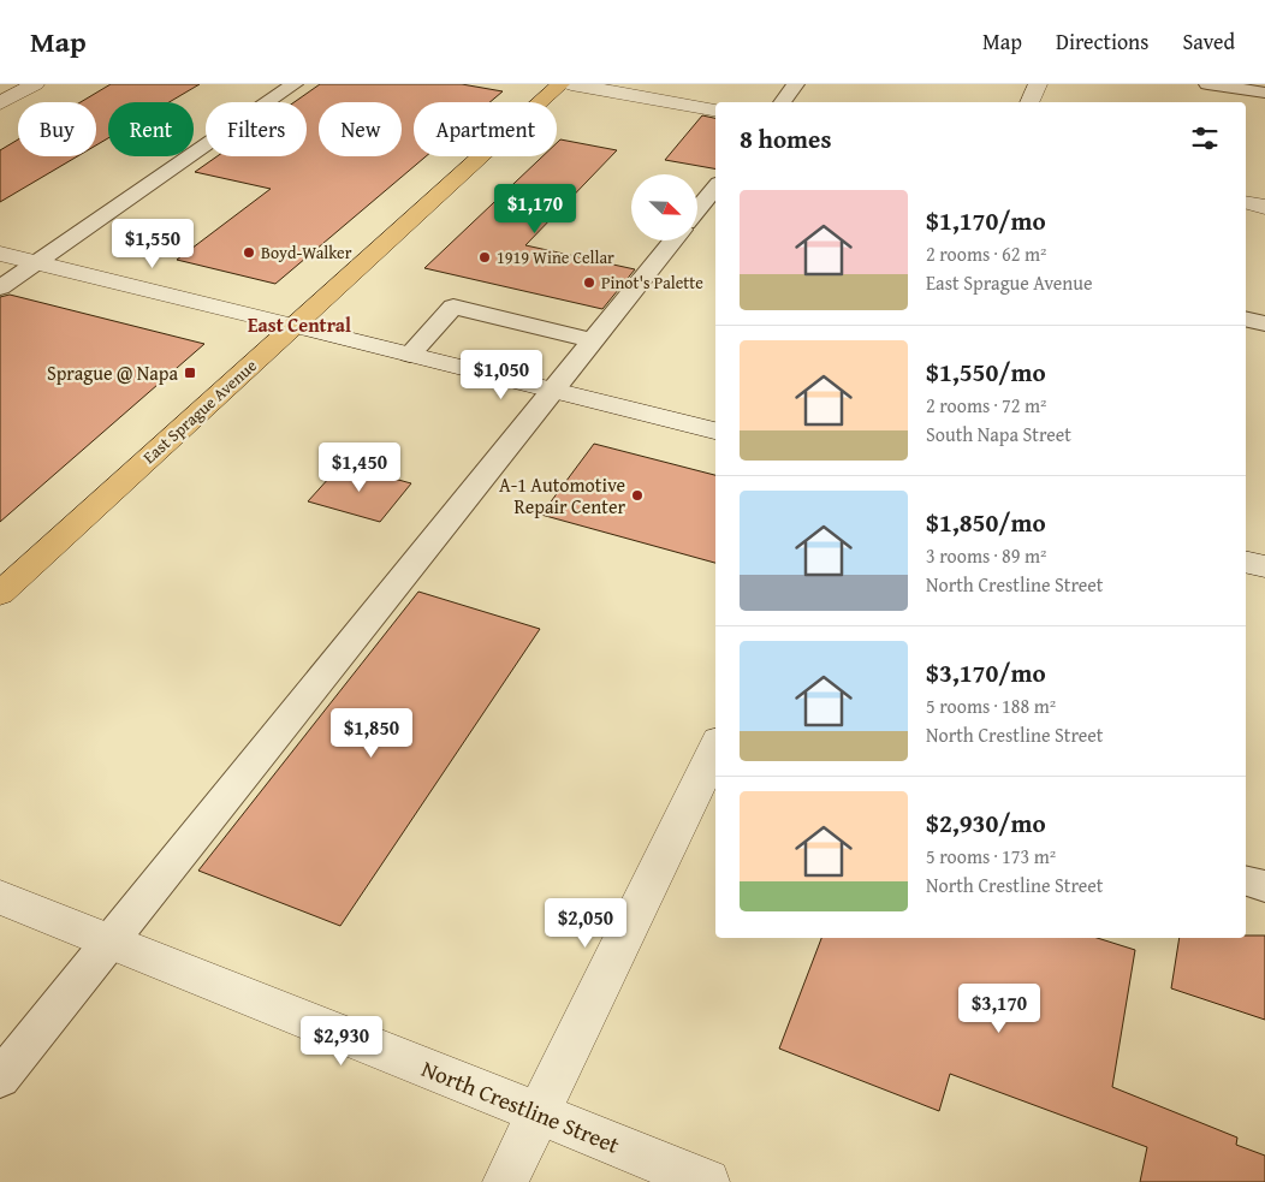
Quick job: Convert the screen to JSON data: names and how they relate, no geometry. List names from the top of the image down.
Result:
{
  "streets": {
    "main road": ["East Sprague Avenue"],
    "street": ["North Crestline Street"]
  },
  "districts": ["East Central"],
  "places": {
    "other": [
      "Boyd-Walker",
      "1919 Wine Cellar",
      "Pinot's Palette",
      "A-1 Automotive Repair Center"
    ],
    "transit": ["Sprague @ Napa"]
  },
  "north": "bottom right",
  "page": {
    "header": "Map",
    "nav": ["Map", "Directions", "Saved"],
    "chip": [
      "Buy",
      "Rent",
      "Filters",
      "New",
      "Apartment"
    ],
    "heading": "8 homes",
    "list": [
      {
        "name": "$1,170/mo",
        "note": "2 rooms · 62 m² · East Sprague Avenue"
      },
      {
        "name": "$1,550/mo",
        "note": "2 rooms · 72 m² · South Napa Street"
      },
      {
        "name": "$1,850/mo",
        "note": "3 rooms · 89 m² · North Crestline Street"
      },
      {
        "name": "$3,170/mo",
        "note": "5 rooms · 188 m² · North Crestline Street"
      },
      {
        "name": "$2,930/mo",
        "note": "5 rooms · 173 m² · North Crestline Street"
      }
    ],
    "price": [
      "$1,170",
      "$1,550",
      "$1,050",
      "$1,450",
      "$1,850",
      "$2,050",
      "$3,170",
      "$2,930"
    ]
  }
}
